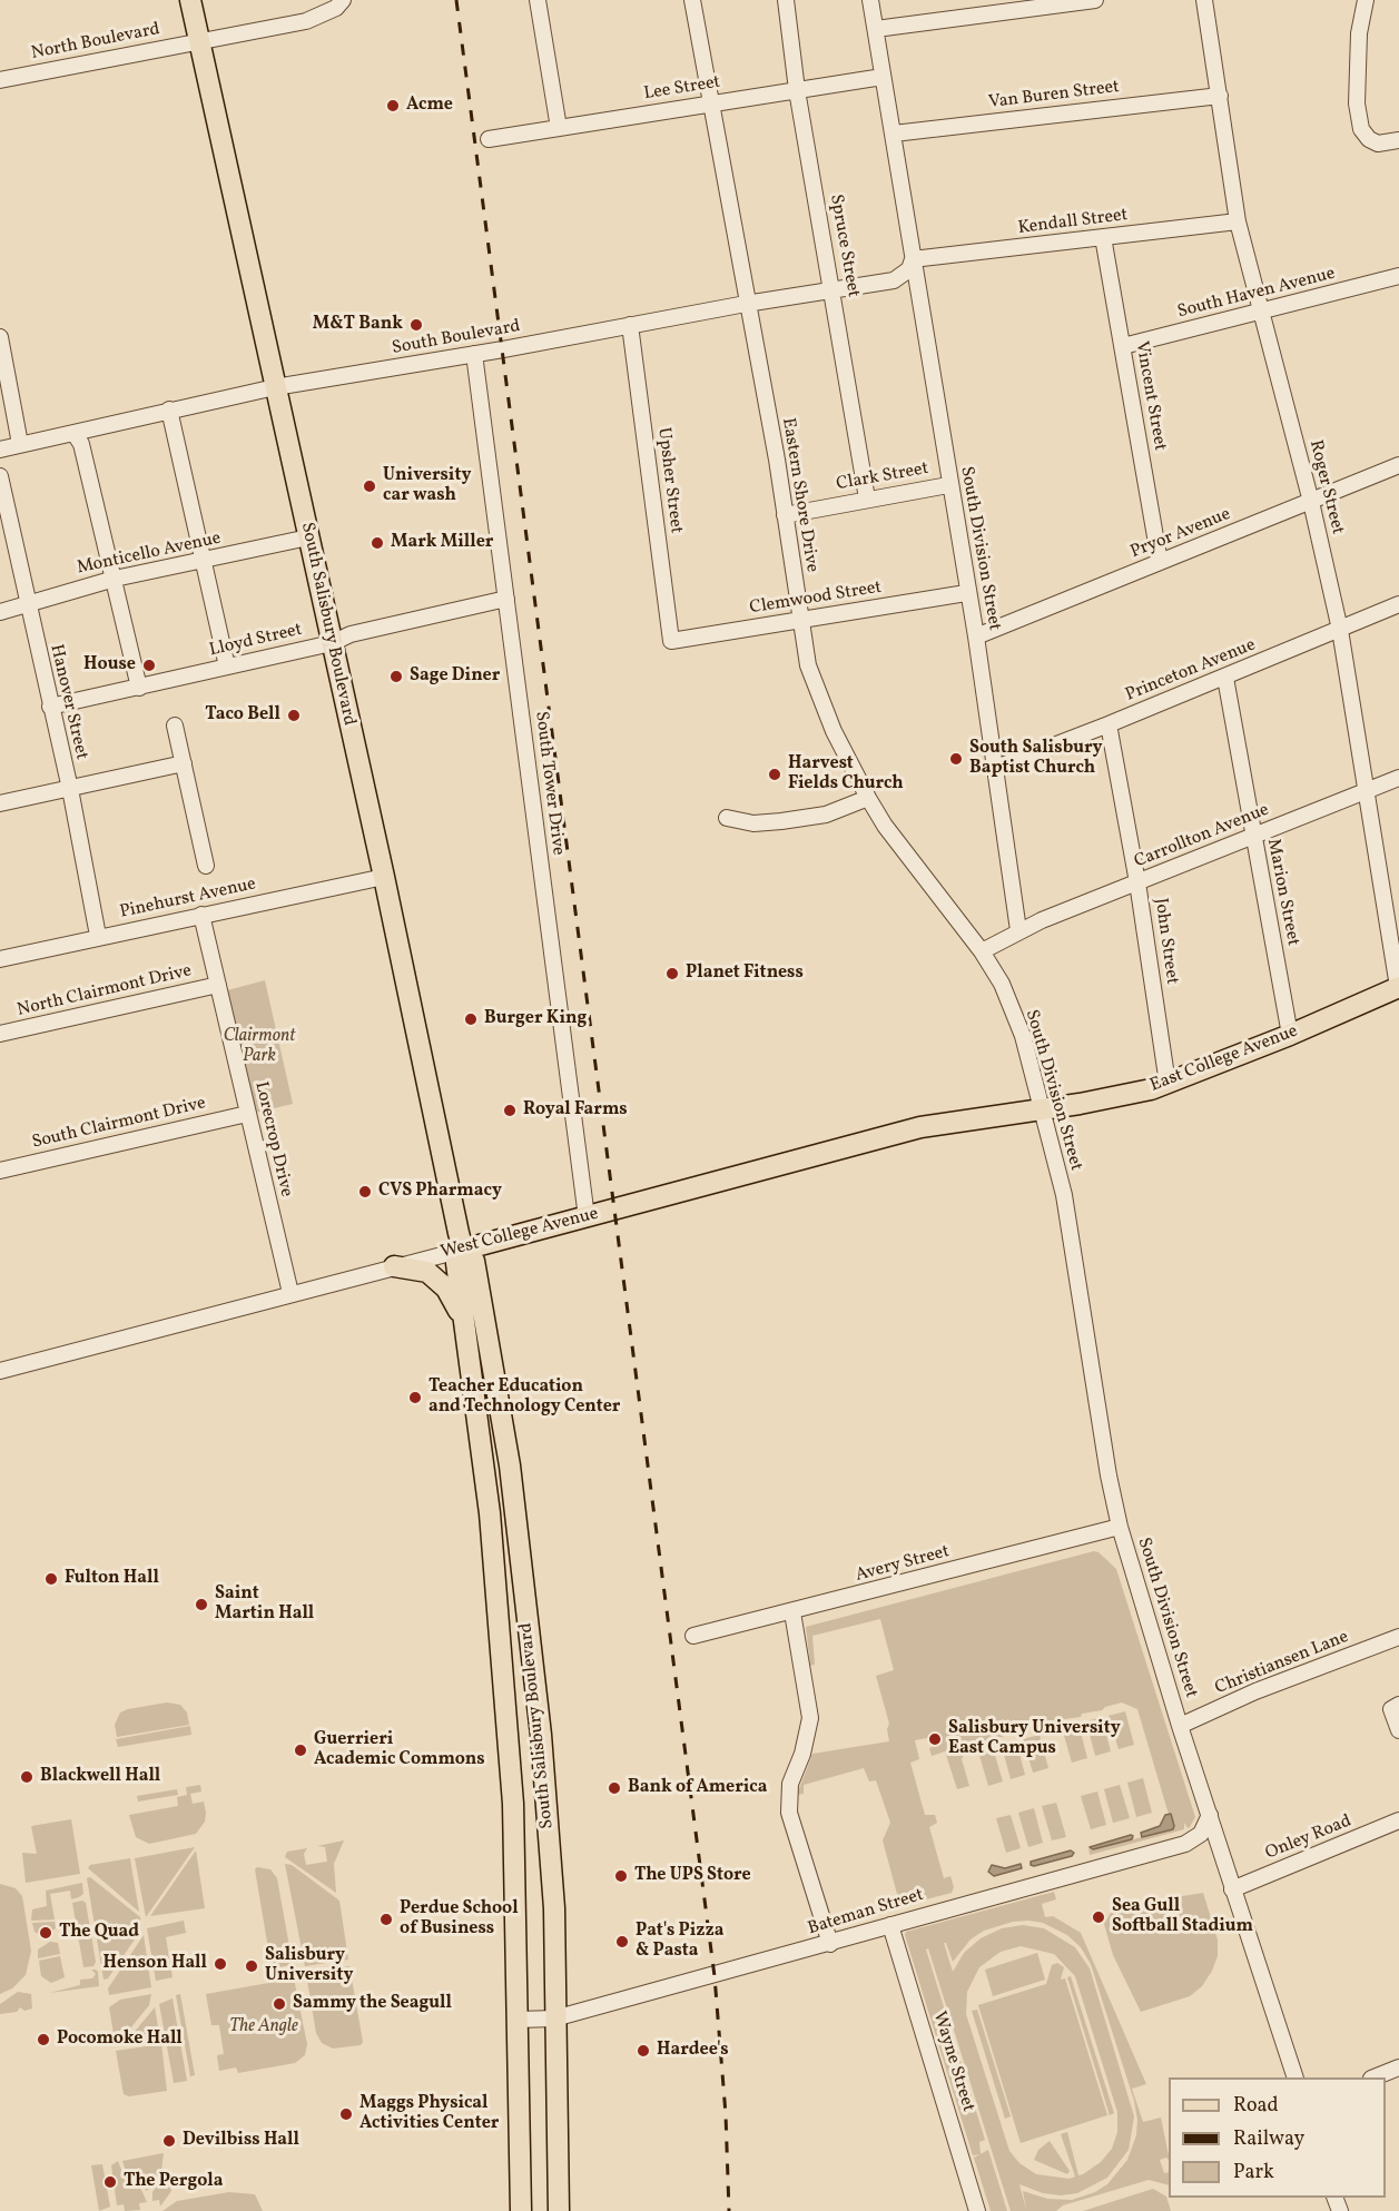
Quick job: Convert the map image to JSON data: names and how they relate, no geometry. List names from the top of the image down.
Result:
{
  "streets": {
    "main road": ["South Salisbury Boulevard", "East College Avenue", "West College Avenue"],
    "street": [
      "North Boulevard",
      "Lee Street",
      "Van Buren Street",
      "Kendall Street",
      "Spruce Street",
      "South Haven Avenue",
      "South Boulevard",
      "Vincent Street",
      "Clark Street",
      "Upsher Street",
      "Roger Street",
      "Eastern Shore Drive",
      "Pryor Avenue",
      "South Division Street",
      "Monticello Avenue",
      "Clemwood Street",
      "Lloyd Street",
      "Princeton Avenue",
      "Hanover Street",
      "South Tower Drive",
      "Carrollton Avenue",
      "Marion Street",
      "Pinehurst Avenue",
      "John Street",
      "North Clairmont Drive",
      "South Clairmont Drive",
      "Lorecrop Drive",
      "Avery Street",
      "Christiansen Lane",
      "Onley Road",
      "Bateman Street",
      "Wayne Street"
    ]
  },
  "crossings": [
    ["North Boulevard", "South Salisbury Boulevard"],
    ["Lee Street", "Spruce Street"],
    ["Lee Street", "Eastern Shore Drive"],
    ["Lee Street", "South Division Street"],
    ["Van Buren Street", "Roger Street"],
    ["Van Buren Street", "South Division Street"],
    ["Kendall Street", "South Boulevard"],
    ["Kendall Street", "Vincent Street"],
    ["Kendall Street", "Roger Street"],
    ["Kendall Street", "South Division Street"],
    ["Spruce Street", "South Boulevard"],
    ["Spruce Street", "Clark Street"],
    ["South Haven Avenue", "Vincent Street"],
    ["South Haven Avenue", "Roger Street"],
    ["South Boulevard", "Upsher Street"],
    ["South Boulevard", "Eastern Shore Drive"],
    ["South Boulevard", "South Division Street"],
    ["South Boulevard", "South Salisbury Boulevard"],
    ["South Boulevard", "South Tower Drive"],
    ["Vincent Street", "Pryor Avenue"],
    ["Clark Street", "Eastern Shore Drive"],
    ["Clark Street", "South Division Street"],
    ["Upsher Street", "Clemwood Street"],
    ["Roger Street", "Pryor Avenue"],
    ["Roger Street", "Princeton Avenue"],
    ["Roger Street", "Carrollton Avenue"],
    ["Roger Street", "East College Avenue"],
    ["Eastern Shore Drive", "South Division Street"],
    ["Eastern Shore Drive", "Clemwood Street"],
    ["Pryor Avenue", "South Division Street"],
    ["South Division Street", "Clemwood Street"],
    ["South Division Street", "Princeton Avenue"],
    ["South Division Street", "Carrollton Avenue"],
    ["South Division Street", "East College Avenue"],
    ["South Division Street", "West College Avenue"],
    ["South Division Street", "Avery Street"],
    ["South Division Street", "Christiansen Lane"],
    ["South Division Street", "Onley Road"],
    ["South Division Street", "Bateman Street"],
    ["Monticello Avenue", "South Salisbury Boulevard"],
    ["Monticello Avenue", "Hanover Street"],
    ["South Salisbury Boulevard", "Lloyd Street"],
    ["South Salisbury Boulevard", "Pinehurst Avenue"],
    ["South Salisbury Boulevard", "West College Avenue"],
    ["South Salisbury Boulevard", "Bateman Street"],
    ["Lloyd Street", "Hanover Street"],
    ["Lloyd Street", "South Tower Drive"],
    ["Princeton Avenue", "Marion Street"],
    ["Princeton Avenue", "John Street"],
    ["Hanover Street", "Pinehurst Avenue"],
    ["South Tower Drive", "West College Avenue"],
    ["Carrollton Avenue", "Marion Street"],
    ["Carrollton Avenue", "John Street"],
    ["Marion Street", "East College Avenue"],
    ["Pinehurst Avenue", "Lorecrop Drive"],
    ["John Street", "East College Avenue"],
    ["North Clairmont Drive", "Lorecrop Drive"],
    ["East College Avenue", "West College Avenue"],
    ["South Clairmont Drive", "Lorecrop Drive"],
    ["Lorecrop Drive", "West College Avenue"],
    ["Bateman Street", "Wayne Street"]
  ],
  "parks": ["Clairmont Park", "The Angle"],
  "places": [
    "Acme",
    "M&T Bank",
    "University car wash",
    "Mark Miller",
    "House",
    "Sage Diner",
    "Taco Bell",
    "South Salisbury Baptist Church",
    "Harvest Fields Church",
    "Planet Fitness",
    "Burger King",
    "Royal Farms",
    "CVS Pharmacy",
    "Teacher Education and Technology Center",
    "Fulton Hall",
    "Saint Martin Hall",
    "Salisbury University East Campus",
    "Guerrieri Academic Commons",
    "Blackwell Hall",
    "Bank of America",
    "The UPS Store",
    "Sea Gull Softball Stadium",
    "Perdue School of Business",
    "The Quad",
    "Pat's Pizza & Pasta",
    "Henson Hall",
    "Salisbury University",
    "Sammy the Seagull",
    "Pocomoke Hall",
    "Hardee's",
    "Maggs Physical Activities Center",
    "Devilbiss Hall",
    "The Pergola"
  ],
  "legend": ["Road", "Railway", "Park"]
}
